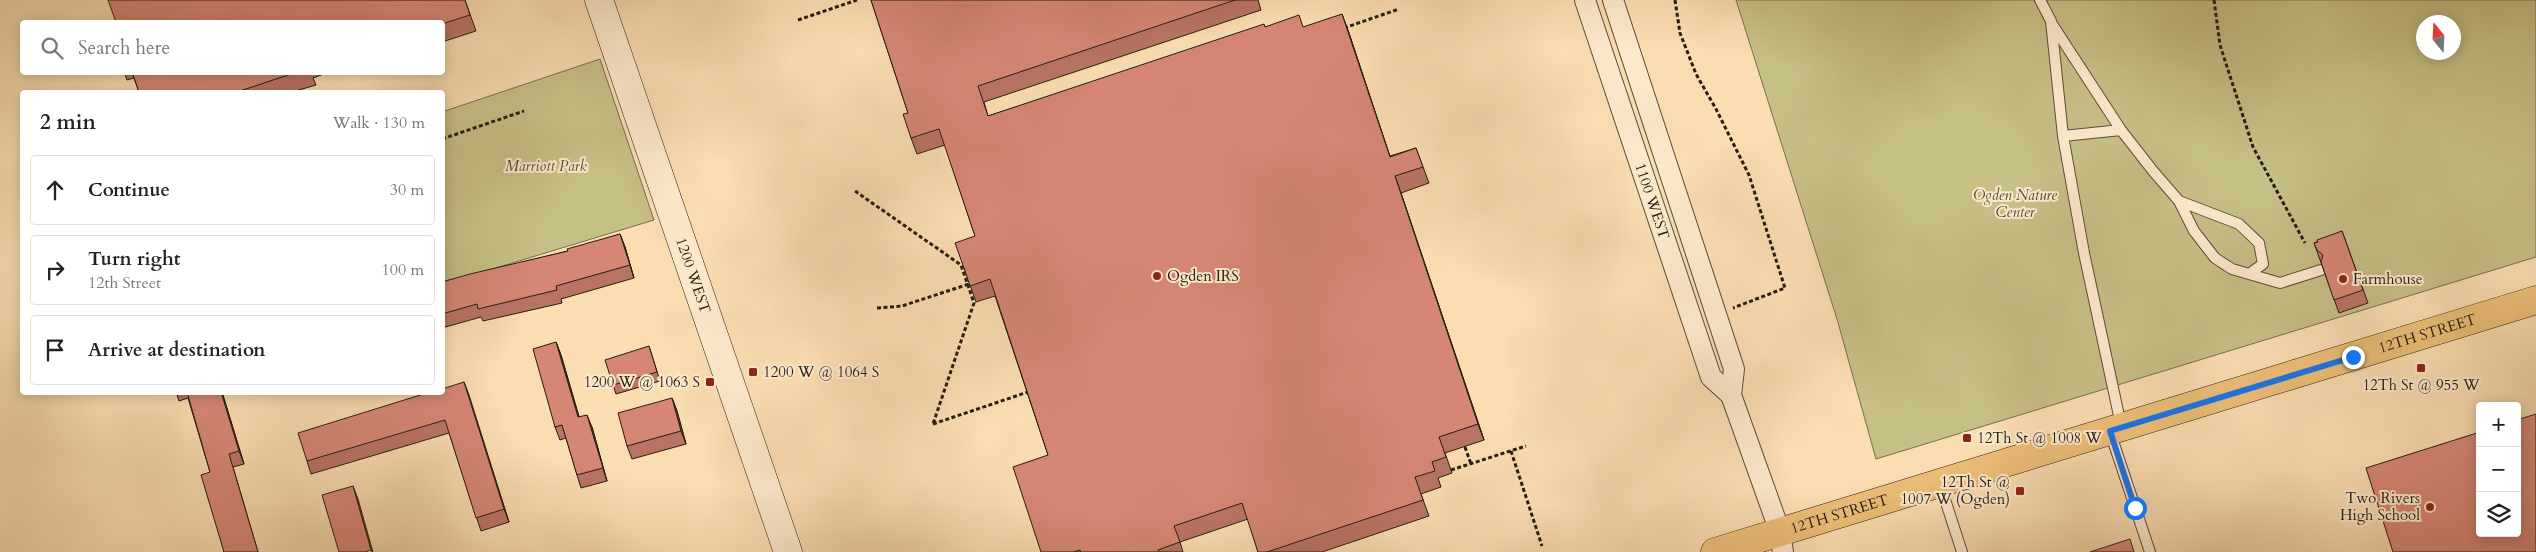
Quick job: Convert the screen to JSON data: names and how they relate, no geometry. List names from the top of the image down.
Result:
{
  "streets": {
    "main road": ["12TH STREET"],
    "street": ["1100 WEST", "1200 WEST"]
  },
  "crossings": [
    ["1100 WEST", "12TH STREET"]
  ],
  "parks": ["Marriott Park", "Ogden Nature Center"],
  "places": {
    "other": ["Ogden IRS", "Farmhouse", "Two Rivers High School"],
    "transit": [
      "12Th St @ 955 W",
      "1200 W @ 1064 S",
      "1200 W @ 1063 S",
      "12Th St @ 1008 W",
      "12Th St @ 1007 W (Ogden)"
    ]
  },
  "north": "top",
  "page": {
    "search": "Search here",
    "heading": ["2 min", "Walk · 130 m"],
    "list": [
      ["Continue", "30 m"],
      ["Turn right", "12th Street", "100 m"],
      "Arrive at destination"
    ],
    "map_buttons": ["+", "−"]
  }
}
